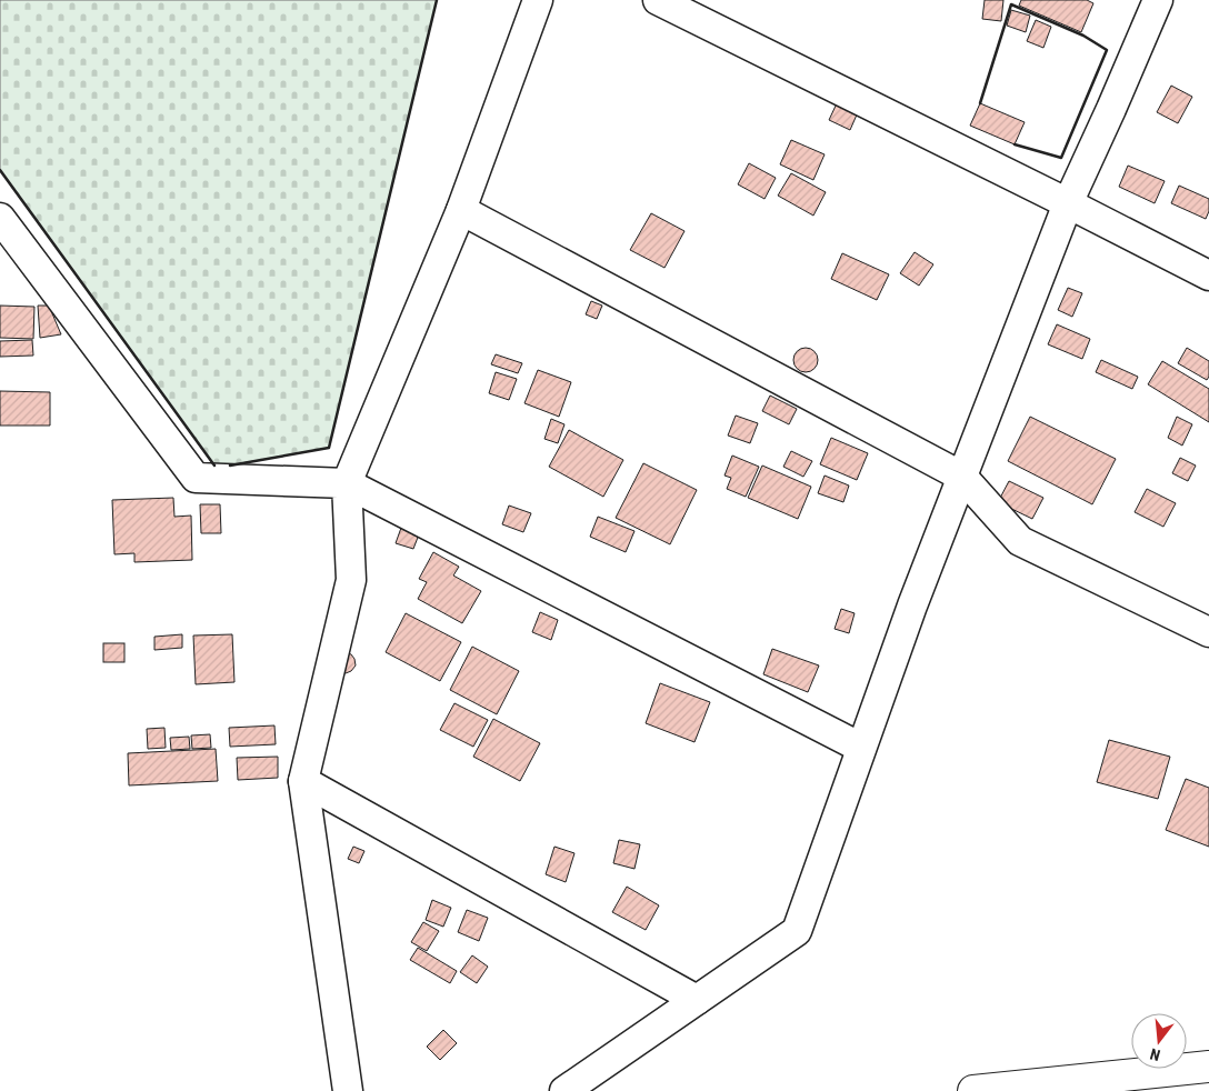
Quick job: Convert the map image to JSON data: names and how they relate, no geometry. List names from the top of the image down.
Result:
{
  "north": "bottom"
}
